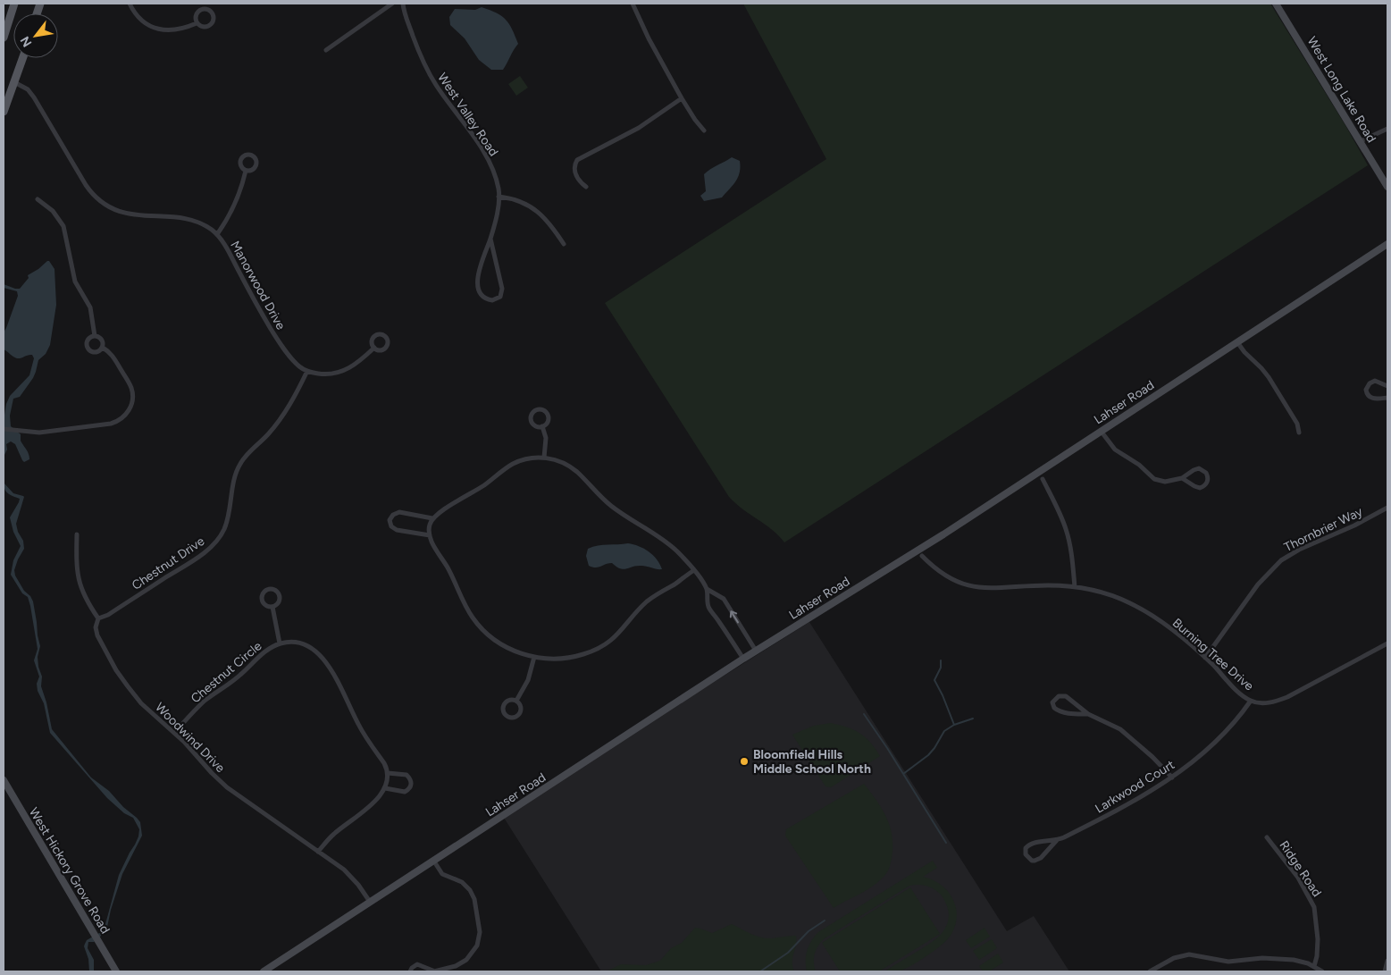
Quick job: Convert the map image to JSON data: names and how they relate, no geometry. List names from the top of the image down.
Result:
{
  "streets": {
    "street": [
      "West Long Lake Road",
      "West Valley Road",
      "Manorwood Drive",
      "Lahser Road",
      "Thornbrier Way",
      "Chestnut Drive",
      "Burning Tree Drive",
      "Chestnut Circle",
      "Woodwind Drive",
      "Larkwood Court",
      "Ridge Road",
      "West Hickory Grove Road"
    ]
  },
  "crossings": [
    ["Manorwood Drive", "Chestnut Drive"],
    ["Lahser Road", "Woodwind Drive"],
    ["Thornbrier Way", "Burning Tree Drive"],
    ["Chestnut Drive", "Woodwind Drive"],
    ["Burning Tree Drive", "Larkwood Court"],
    ["Chestnut Circle", "Woodwind Drive"]
  ],
  "places": ["Bloomfield Hills Middle School North"],
  "north": "bottom left"
}
